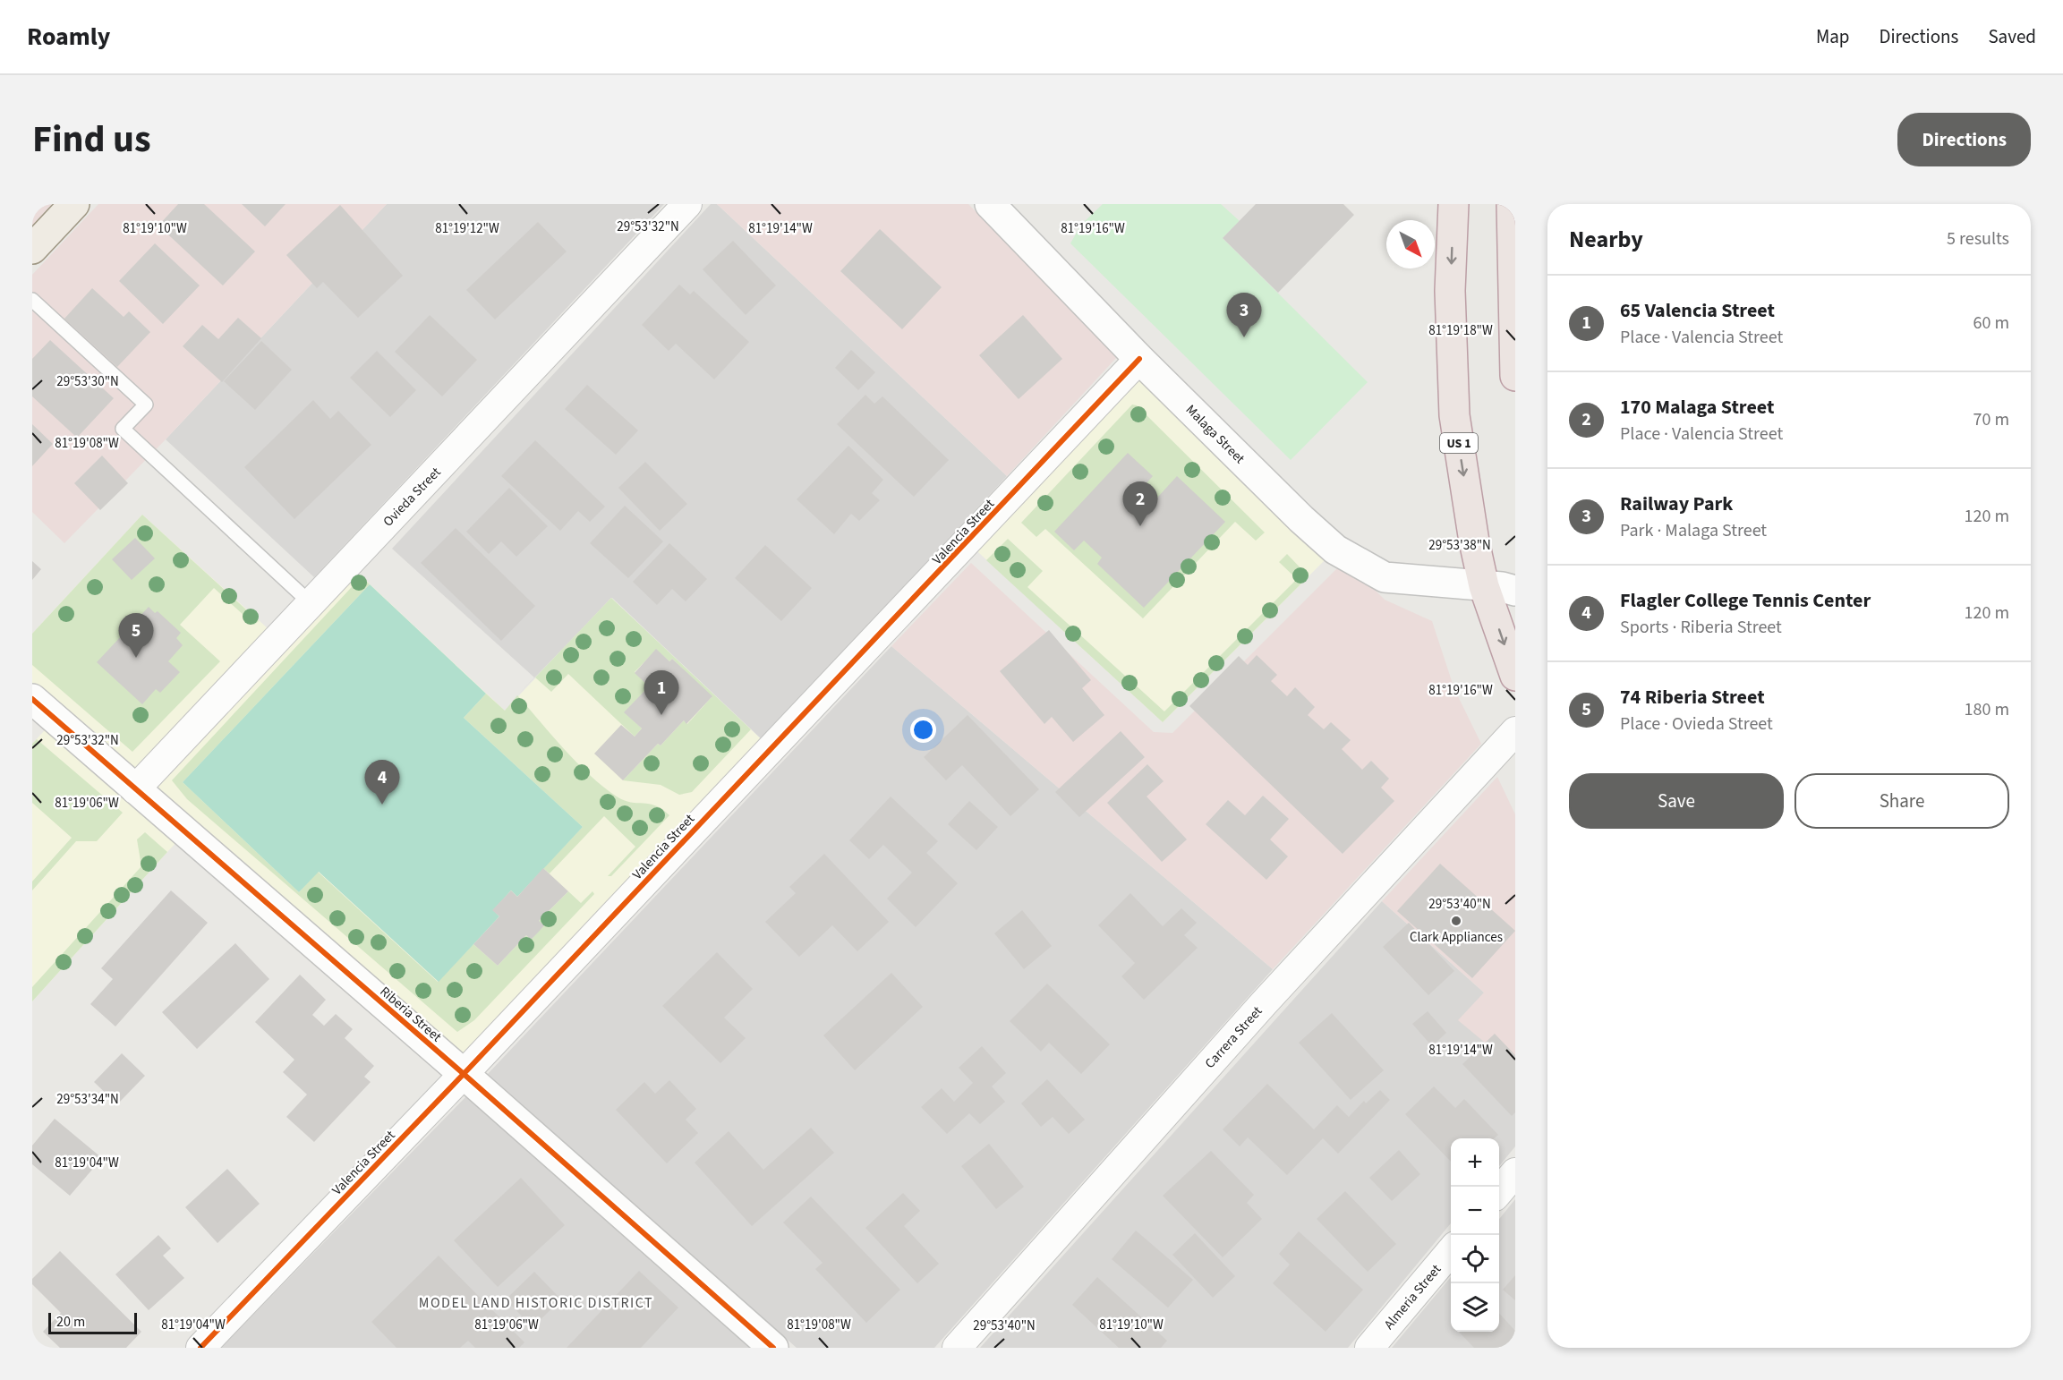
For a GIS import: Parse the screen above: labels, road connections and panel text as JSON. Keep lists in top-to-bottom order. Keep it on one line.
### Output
{"streets":{"highway":["US 1"],"street":["Malaga Street","Ovieda Street","Valencia Street","Riberia Street","Carrera Street","Almeria Street"]},"crossings":[["Malaga Street","US 1"],["Malaga Street","Valencia Street"],["Ovieda Street","Riberia Street"],["Valencia Street","Riberia Street"]],"districts":["MODEL LAND HISTORIC DISTRICT"],"places":["Clark Appliances"],"scale_bar":"20 m","north":"bottom right","page":{"header":"Roamly","nav":["Map","Directions","Saved"],"title":"Find us","buttons":["Directions",["Save","Share"]],"heading":["Nearby","5 results"],"list":[{"mark":"1","name":"65 Valencia Street","note":"Place · Valencia Street","value":"60 m"},{"mark":"2","name":"170 Malaga Street","note":"Place · Valencia Street","value":"70 m"},{"mark":"3","name":"Railway Park","note":"Park · Malaga Street","value":"120 m"},{"mark":"4","name":"Flagler College Tennis Center","note":"Sports · Riberia Street","value":"120 m"},{"mark":"5","name":"74 Riberia Street","note":"Place · Ovieda Street","value":"180 m"}],"pins":["3","2","5","1","4"],"map_buttons":["+","−"],"scale":"20 m"},"coordinates":["29°53'32\"N","81°19'10\"W","81°19'12\"W","81°19'14\"W","81°19'16\"W","81°19'18\"W","29°53'30\"N","81°19'08\"W","29°53'38\"N","81°19'06\"W","29°53'40\"N","29°53'34\"N","81°19'04\"W"]}
